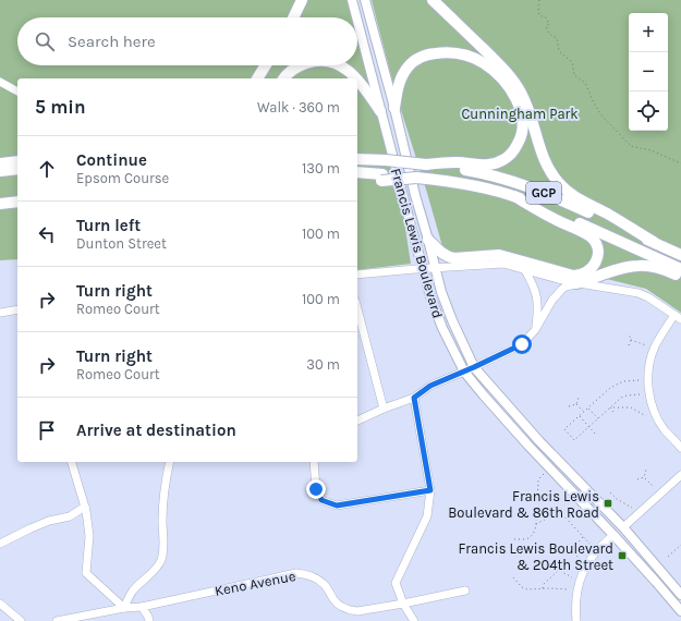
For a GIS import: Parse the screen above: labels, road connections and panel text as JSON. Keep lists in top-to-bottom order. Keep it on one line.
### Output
{"streets":{"highway":["GCP"],"main road":["Francis Lewis Boulevard"],"street":["Keno Avenue"]},"parks":["Cunningham Park"],"places":{"transit":["Francis Lewis Boulevard & 86th Road","Francis Lewis Boulevard & 204th Street"]},"page":{"map_buttons":["+","−"],"search":"Search here","heading":["5 min","Walk · 360 m"],"list":[["Continue","Epsom Course","130 m"],["Turn left","Dunton Street","100 m"],["Turn right","Romeo Court","100 m"],["Turn right","Romeo Court","30 m"],"Arrive at destination"]}}
